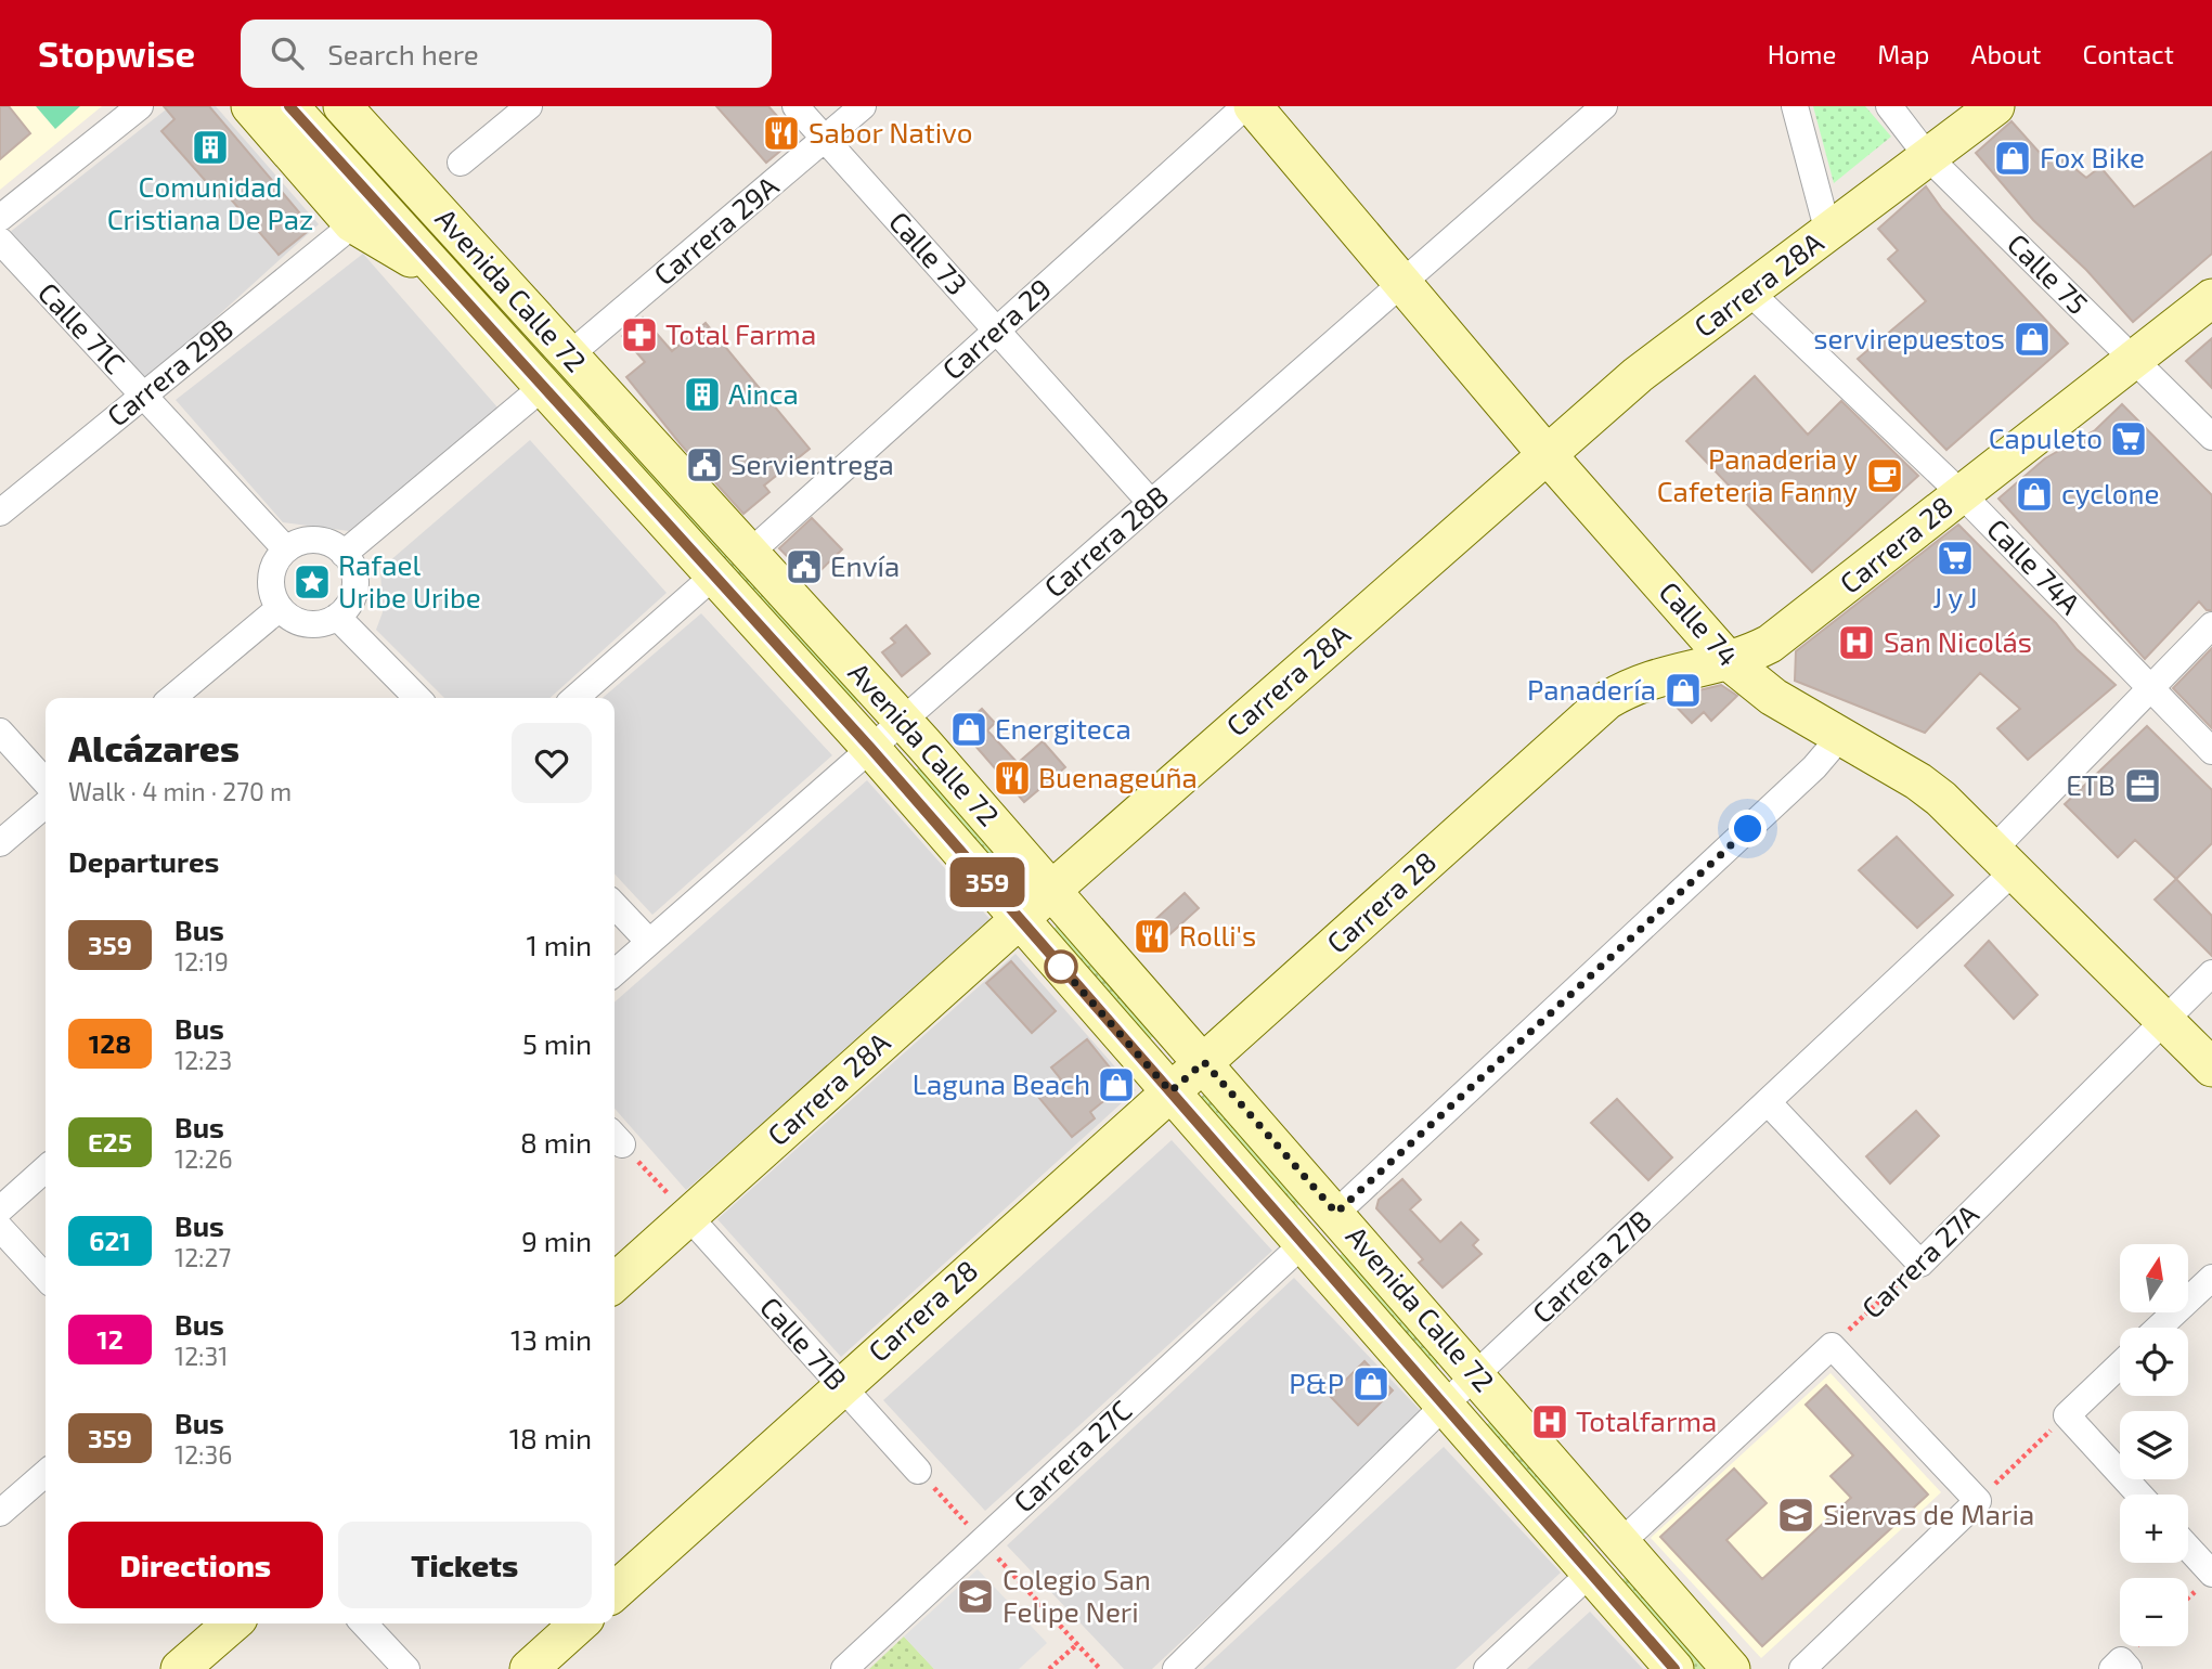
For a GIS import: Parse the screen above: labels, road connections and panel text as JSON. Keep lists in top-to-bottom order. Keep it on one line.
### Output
{"streets":{"street":["Carrera 29A","Calle 73","Calle 75","Carrera 28A","Avenida Calle 72","Calle 71C","Carrera 29","Carrera 29B","Carrera 28B","Carrera 28","Calle 74A","Calle 74","Carrera 27A","Carrera 27B","Calle 71B","Carrera 27C"]},"crossings":[["Carrera 29A","Calle 73"],["Carrera 29A","Avenida Calle 72"],["Calle 73","Carrera 29"],["Calle 73","Carrera 28B"],["Calle 75","Carrera 28A"],["Calle 75","Carrera 28"],["Carrera 28A","Avenida Calle 72"],["Carrera 28A","Calle 74A"],["Carrera 28A","Calle 74"],["Carrera 28A","Calle 71B"],["Avenida Calle 72","Carrera 29"],["Avenida Calle 72","Carrera 28B"],["Avenida Calle 72","Carrera 28"],["Avenida Calle 72","Carrera 27B"],["Avenida Calle 72","Carrera 27C"],["Calle 71C","Carrera 29B"],["Carrera 28B","Calle 74"],["Carrera 28","Calle 74A"],["Carrera 28","Calle 74"],["Carrera 28","Calle 71B"],["Calle 74A","Carrera 27B"],["Calle 74","Carrera 27A"],["Calle 74","Carrera 27B"]],"places":{"restaurant":["Sabor Nativo","Buenageuña","Rolli's"],"building":["Comunidad Cristiana De Paz","Ainca"],"shop":["Fox Bike","servirepuestos","cyclone","Panadería","Energiteca","Laguna Beach","P&P"],"pharmacy":["Total Farma"],"supermarket":["Capuleto","J y J"],"public building":["Servientrega","Envía"],"cafe":["Panaderia y Cafeteria Fanny"],"place":["Rafael Uribe Uribe"],"hospital":["San Nicolás","Totalfarma"],"office":["ETB"],"school or university":["Siervas de Maria","Colegio San Felipe Neri"]},"lines":["bus line 359"],"north":"top","page":{"header":"Stopwise","search":"Search here","nav":["Home","Map","About","Contact"],"on_map":"359","heading":[["Alcázares","Walk · 4 min · 270 m"],"Departures"],"list":[{"mark":"359","name":"Bus","note":"12:19","value":"1 min"},{"mark":"128","name":"Bus","note":"12:23","value":"5 min"},{"mark":"E25","name":"Bus","note":"12:26","value":"8 min"},{"mark":"621","name":"Bus","note":"12:27","value":"9 min"},{"mark":"12","name":"Bus","note":"12:31","value":"13 min"},{"mark":"359","name":"Bus","note":"12:36","value":"18 min"}],"map_buttons":["+","−"],"buttons":["Directions","Tickets"]}}
